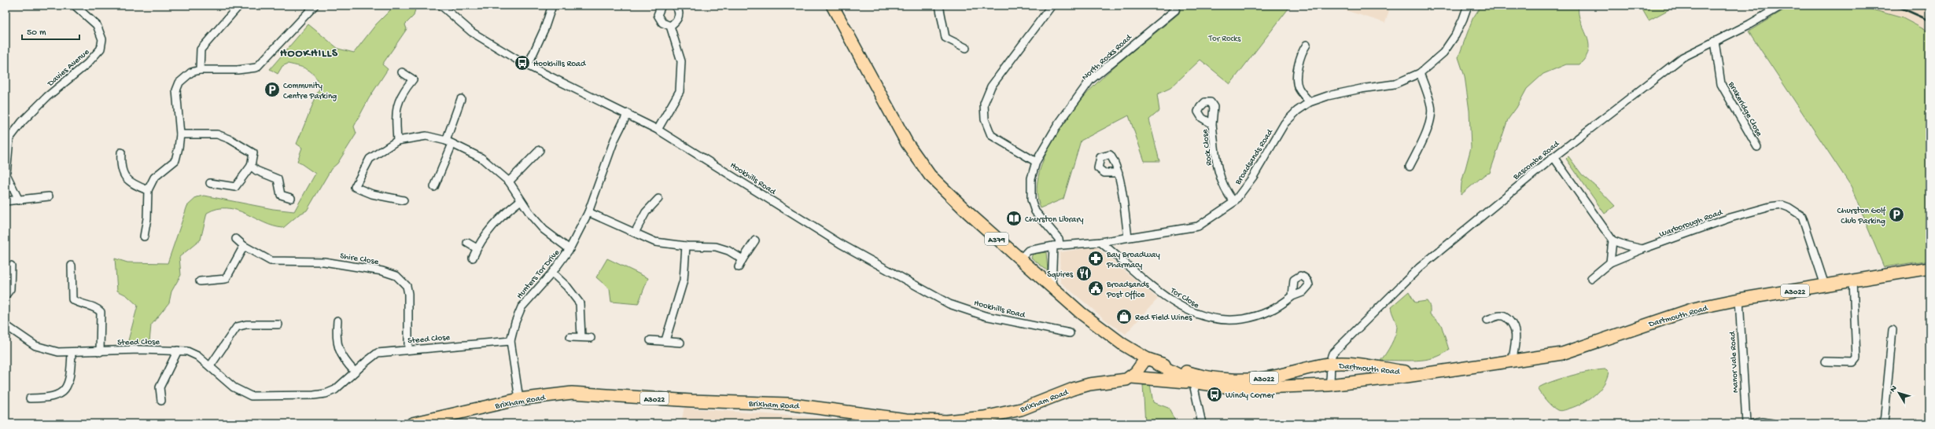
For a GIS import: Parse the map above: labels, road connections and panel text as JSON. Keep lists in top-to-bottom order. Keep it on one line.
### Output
{"streets":{"main road":["A379","A3022","Dartmouth Road","Brixham Road"],"street":["North Rocks Road","Davies Avenue","Brakeridge Close","Rock Close","Broadsands Road","Bascombe Road","Hookhills Road","Warborough Road","Shire Close","Hunters Tor Drive","Tor Close","Steed Close","Manor Vale Road"]},"crossings":[["North Rocks Road","Broadsands Road"],["Brakeridge Close","Bascombe Road"],["Rock Close","Broadsands Road"],["Broadsands Road","A379"],["Broadsands Road","Tor Close"],["Bascombe Road","Dartmouth Road"],["Hookhills Road","Hunters Tor Drive"],["Warborough Road","Dartmouth Road"],["Shire Close","Steed Close"],["Hunters Tor Drive","Steed Close"],["Hunters Tor Drive","Brixham Road"],["Dartmouth Road","Manor Vale Road"],["Dartmouth Road","Brixham Road"]],"districts":["HOOKHILLS"],"parks":["Tor Rocks"],"places":{"bus stop":["Hookhills Road","Windy Corner"],"parking":["Community Centre Parking","Churston Golf Club Parking"],"library":["Churston Library"],"pharmacy":["Bay Broadway Pharmacy"],"restaurant":["Squires"],"public building":["Broadsands Post Office"],"shop":["Red Field Wines"]},"scale_bar":"50 m","north":"top left"}
